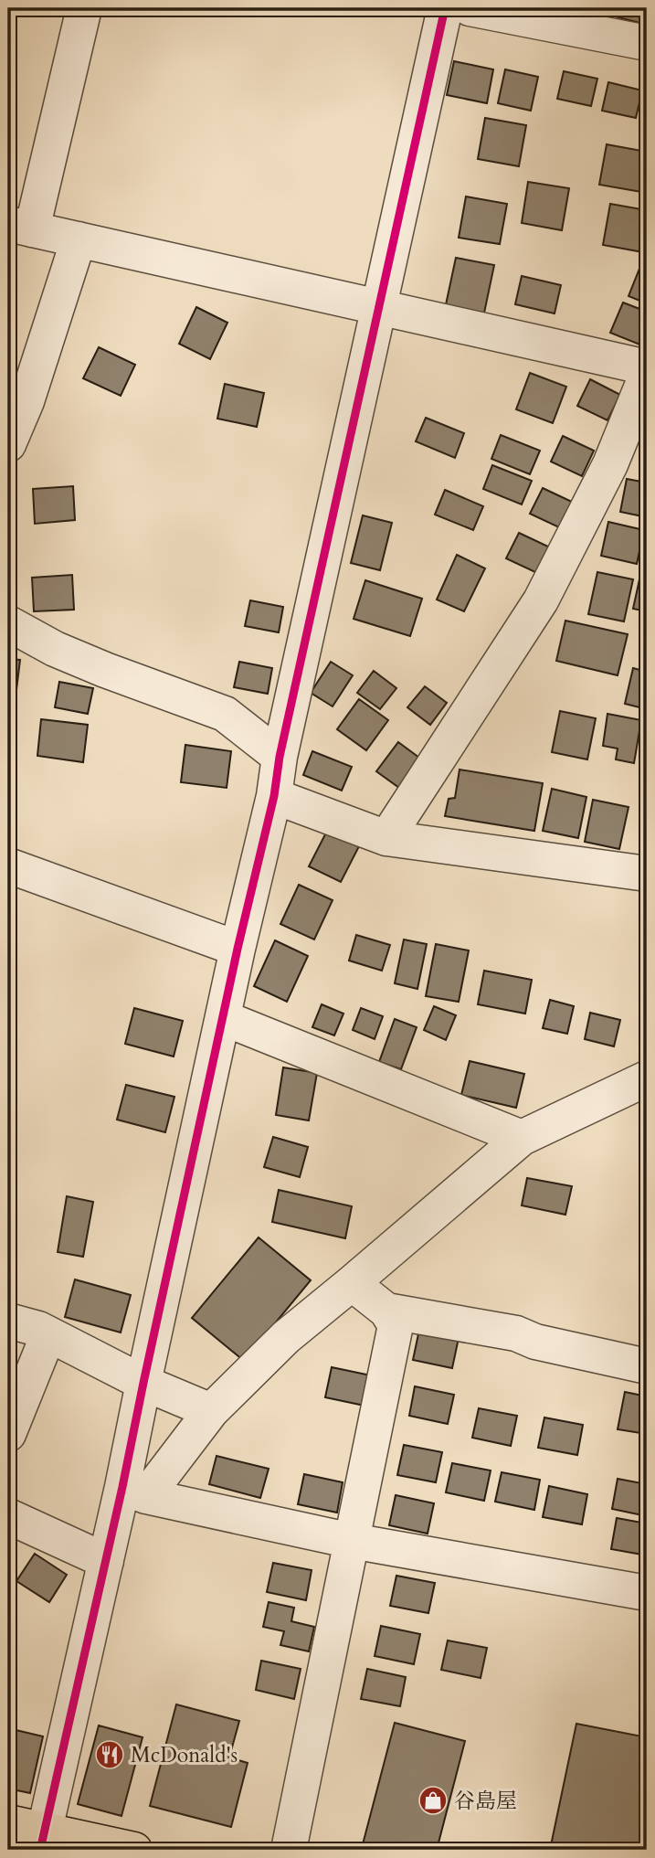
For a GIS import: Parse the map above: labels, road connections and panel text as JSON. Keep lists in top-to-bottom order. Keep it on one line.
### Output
{"places":{"restaurant":["McDonald's"],"shop":["谷島屋"]}}
